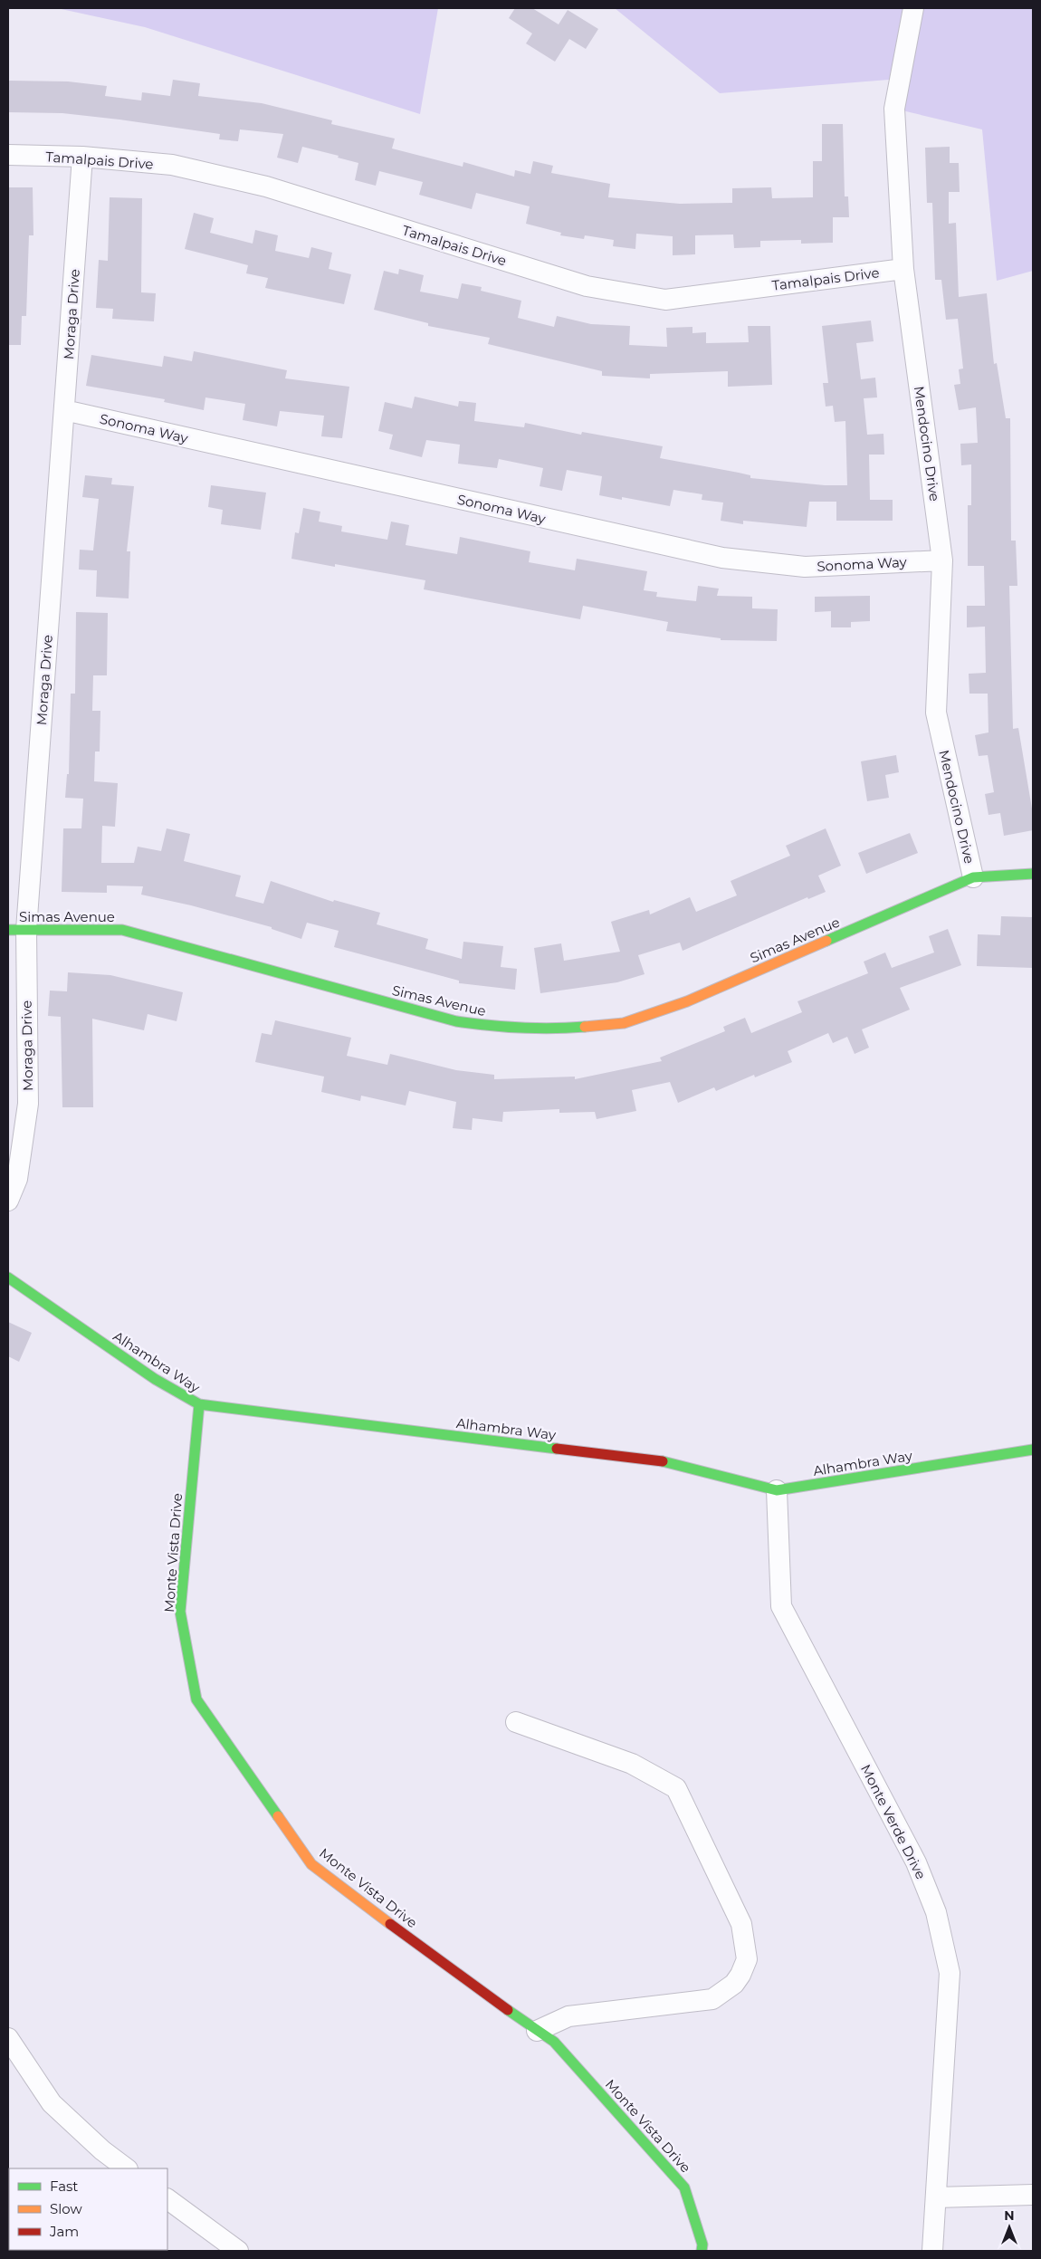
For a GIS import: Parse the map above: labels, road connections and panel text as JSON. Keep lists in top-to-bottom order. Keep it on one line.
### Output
{"streets":{"street":["Tamalpais Drive","Moraga Drive","Sonoma Way","Mendocino Drive","Simas Avenue","Alhambra Way","Monte Vista Drive","Monte Verde Drive"]},"crossings":[["Tamalpais Drive","Moraga Drive"],["Tamalpais Drive","Mendocino Drive"],["Moraga Drive","Sonoma Way"],["Moraga Drive","Simas Avenue"],["Sonoma Way","Mendocino Drive"],["Mendocino Drive","Simas Avenue"],["Alhambra Way","Monte Vista Drive"],["Alhambra Way","Monte Verde Drive"]],"legend":["Fast","Slow","Jam"],"north":"top"}
